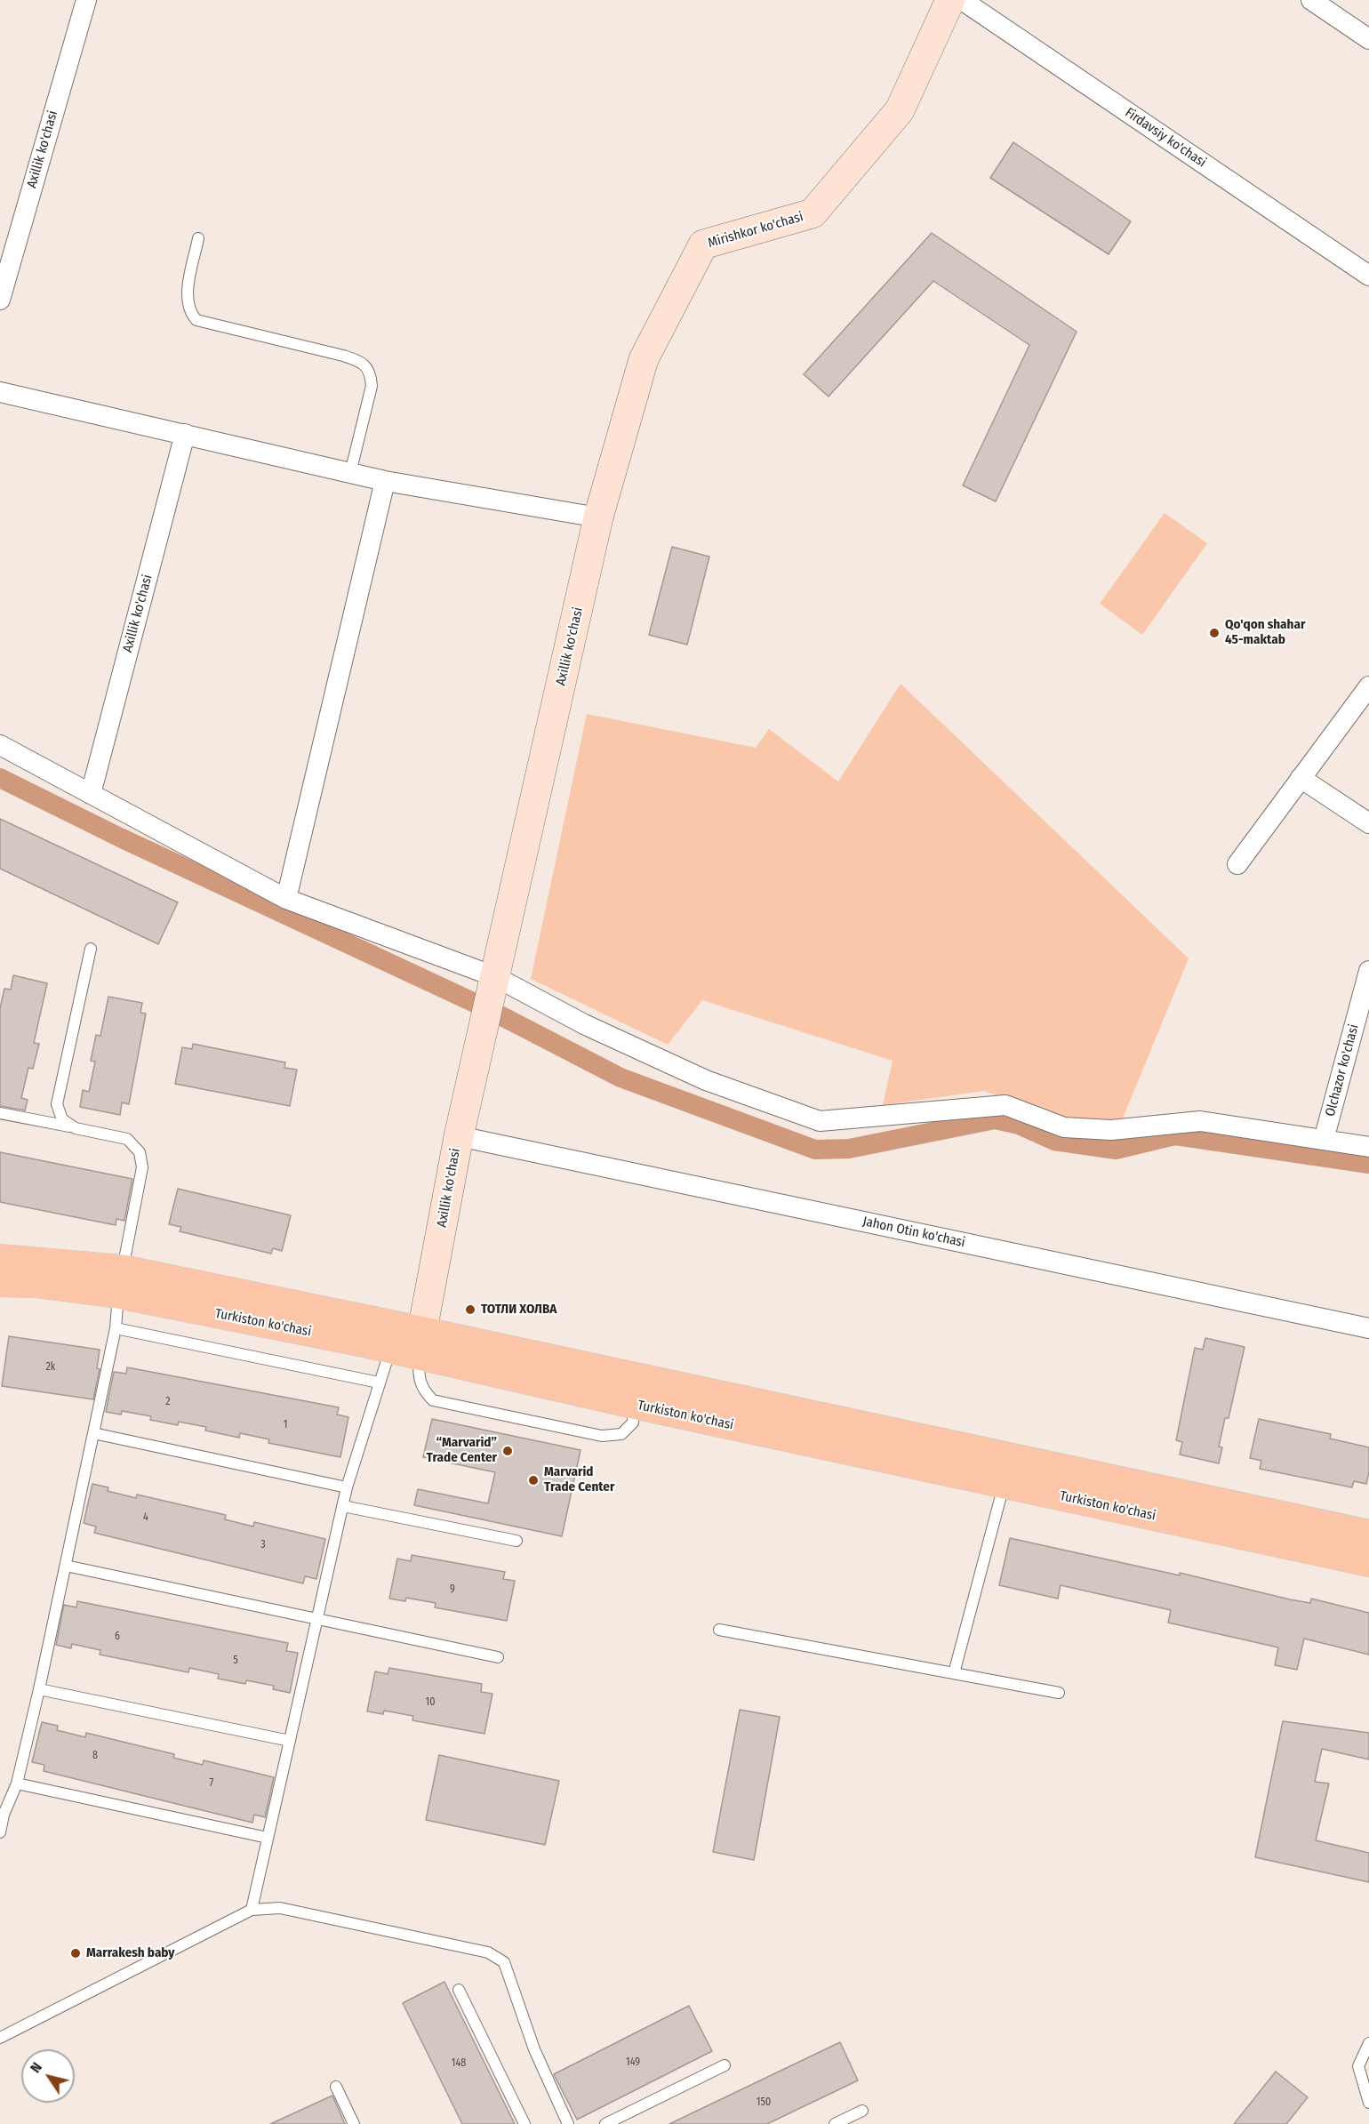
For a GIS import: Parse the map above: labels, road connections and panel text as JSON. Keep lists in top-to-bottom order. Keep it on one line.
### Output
{"streets":{"main road":["Turkiston ko'chasi"],"street":["Firdavsiy ko'chasi","Axillik ko'chasi","Mirishkor ko'chasi","Olchazor ko'chasi","Jahon Otin ko'chasi"]},"crossings":[["Axillik ko'chasi","Mirishkor ko'chasi"],["Axillik ko'chasi","Jahon Otin ko'chasi"],["Axillik ko'chasi","Turkiston ko'chasi"]],"places":["Qo'qon shahar 45-maktab","ТОТЛИ ХОЛВА","“Marvarid” Trade Center","Marvarid Trade Center","Marrakesh baby"],"house_numbers":["2k","2","1","4","3","9","6","5","10","8","7","149","148","150"],"north":"top left"}
